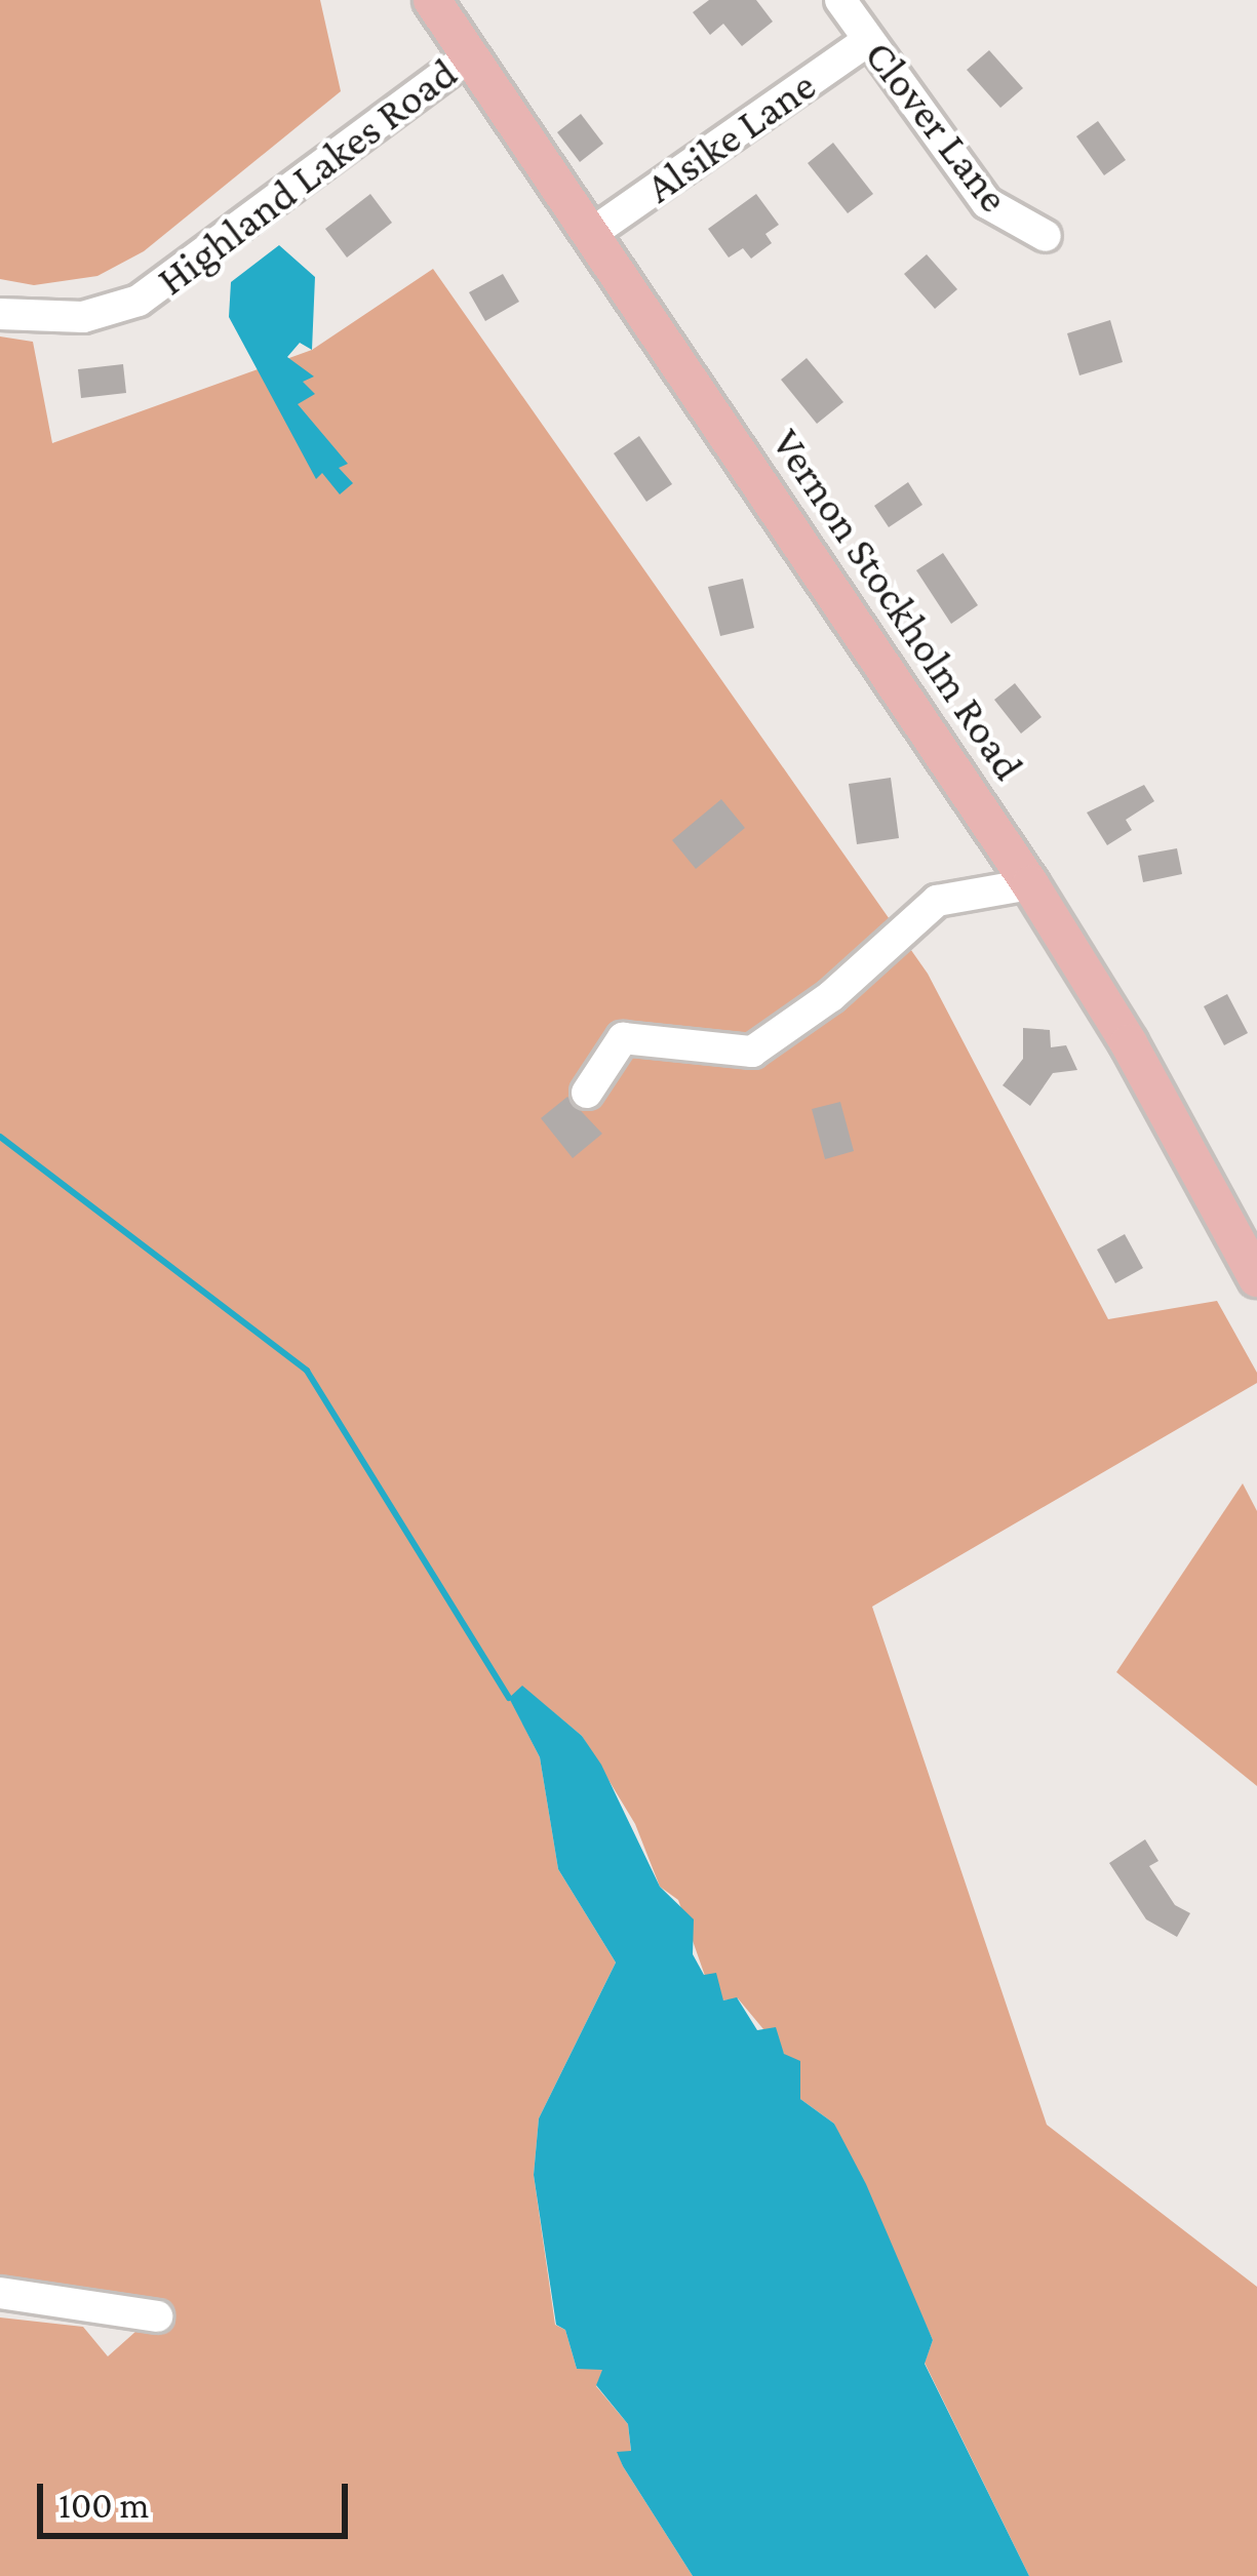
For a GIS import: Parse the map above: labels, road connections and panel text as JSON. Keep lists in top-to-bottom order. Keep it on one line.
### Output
{"streets":{"main road":["Vernon Stockholm Road"],"street":["Clover Lane","Alsike Lane","Highland Lakes Road"]},"crossings":[["Clover Lane","Alsike Lane"],["Alsike Lane","Vernon Stockholm Road"],["Highland Lakes Road","Vernon Stockholm Road"]],"scale_bar":"100 m"}
